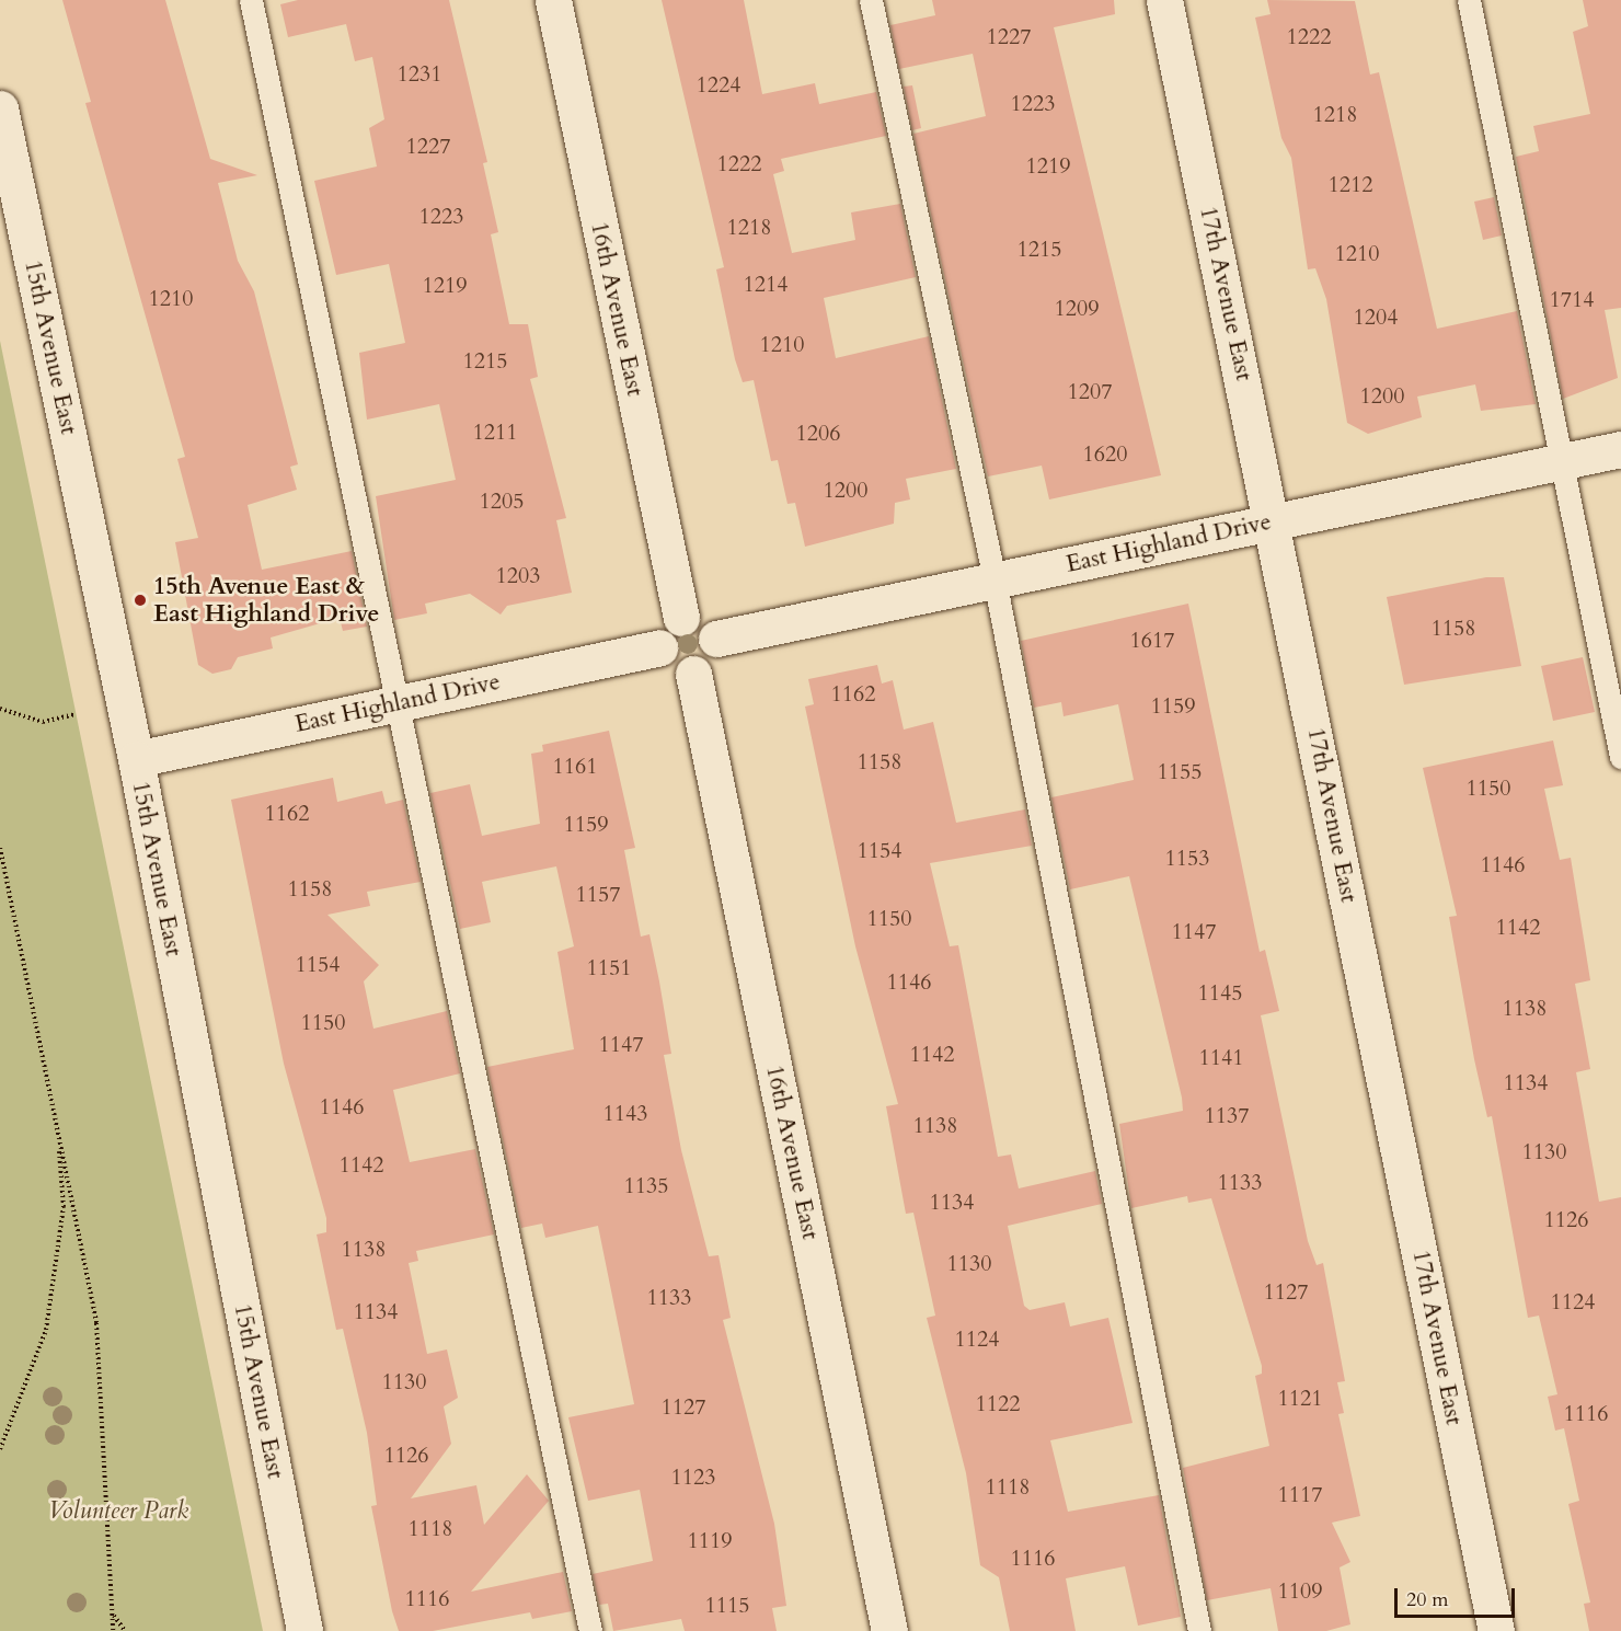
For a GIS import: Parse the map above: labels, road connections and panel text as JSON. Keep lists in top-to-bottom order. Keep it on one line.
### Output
{"streets":{"street":["17th Avenue East","16th Avenue East","15th Avenue East","East Highland Drive"]},"crossings":[["17th Avenue East","East Highland Drive"],["16th Avenue East","East Highland Drive"],["15th Avenue East","East Highland Drive"]],"parks":["Volunteer Park"],"places":["15th Avenue East & East Highland Drive"],"house_numbers":["1227","1222","1231","1224","1223","1218","1227","1222","1219","1212","1223","1218","1215","1210","1214","1219","1210","1714","1209","1204","1210","1215","1207","1200","1211","1206","1620","1200","1205","1203","1158","1617","1162","1159","1158","1161","1155","1150","1162","1159","1154","1153","1146","1158","1157","1150","1142","1147","1154","1151","1146","1145","1138","1150","1147","1142","1141","1134","1146","1143","1137","1138","1130","1142","1133","1135","1134","1126","1138","1130","1127","1133","1124","1134","1124","1130","1121","1122","1127","1116","1126","1123","1118","1117","1118","1119","1116","1109","1116","1115"],"scale_bar":"20 m"}
